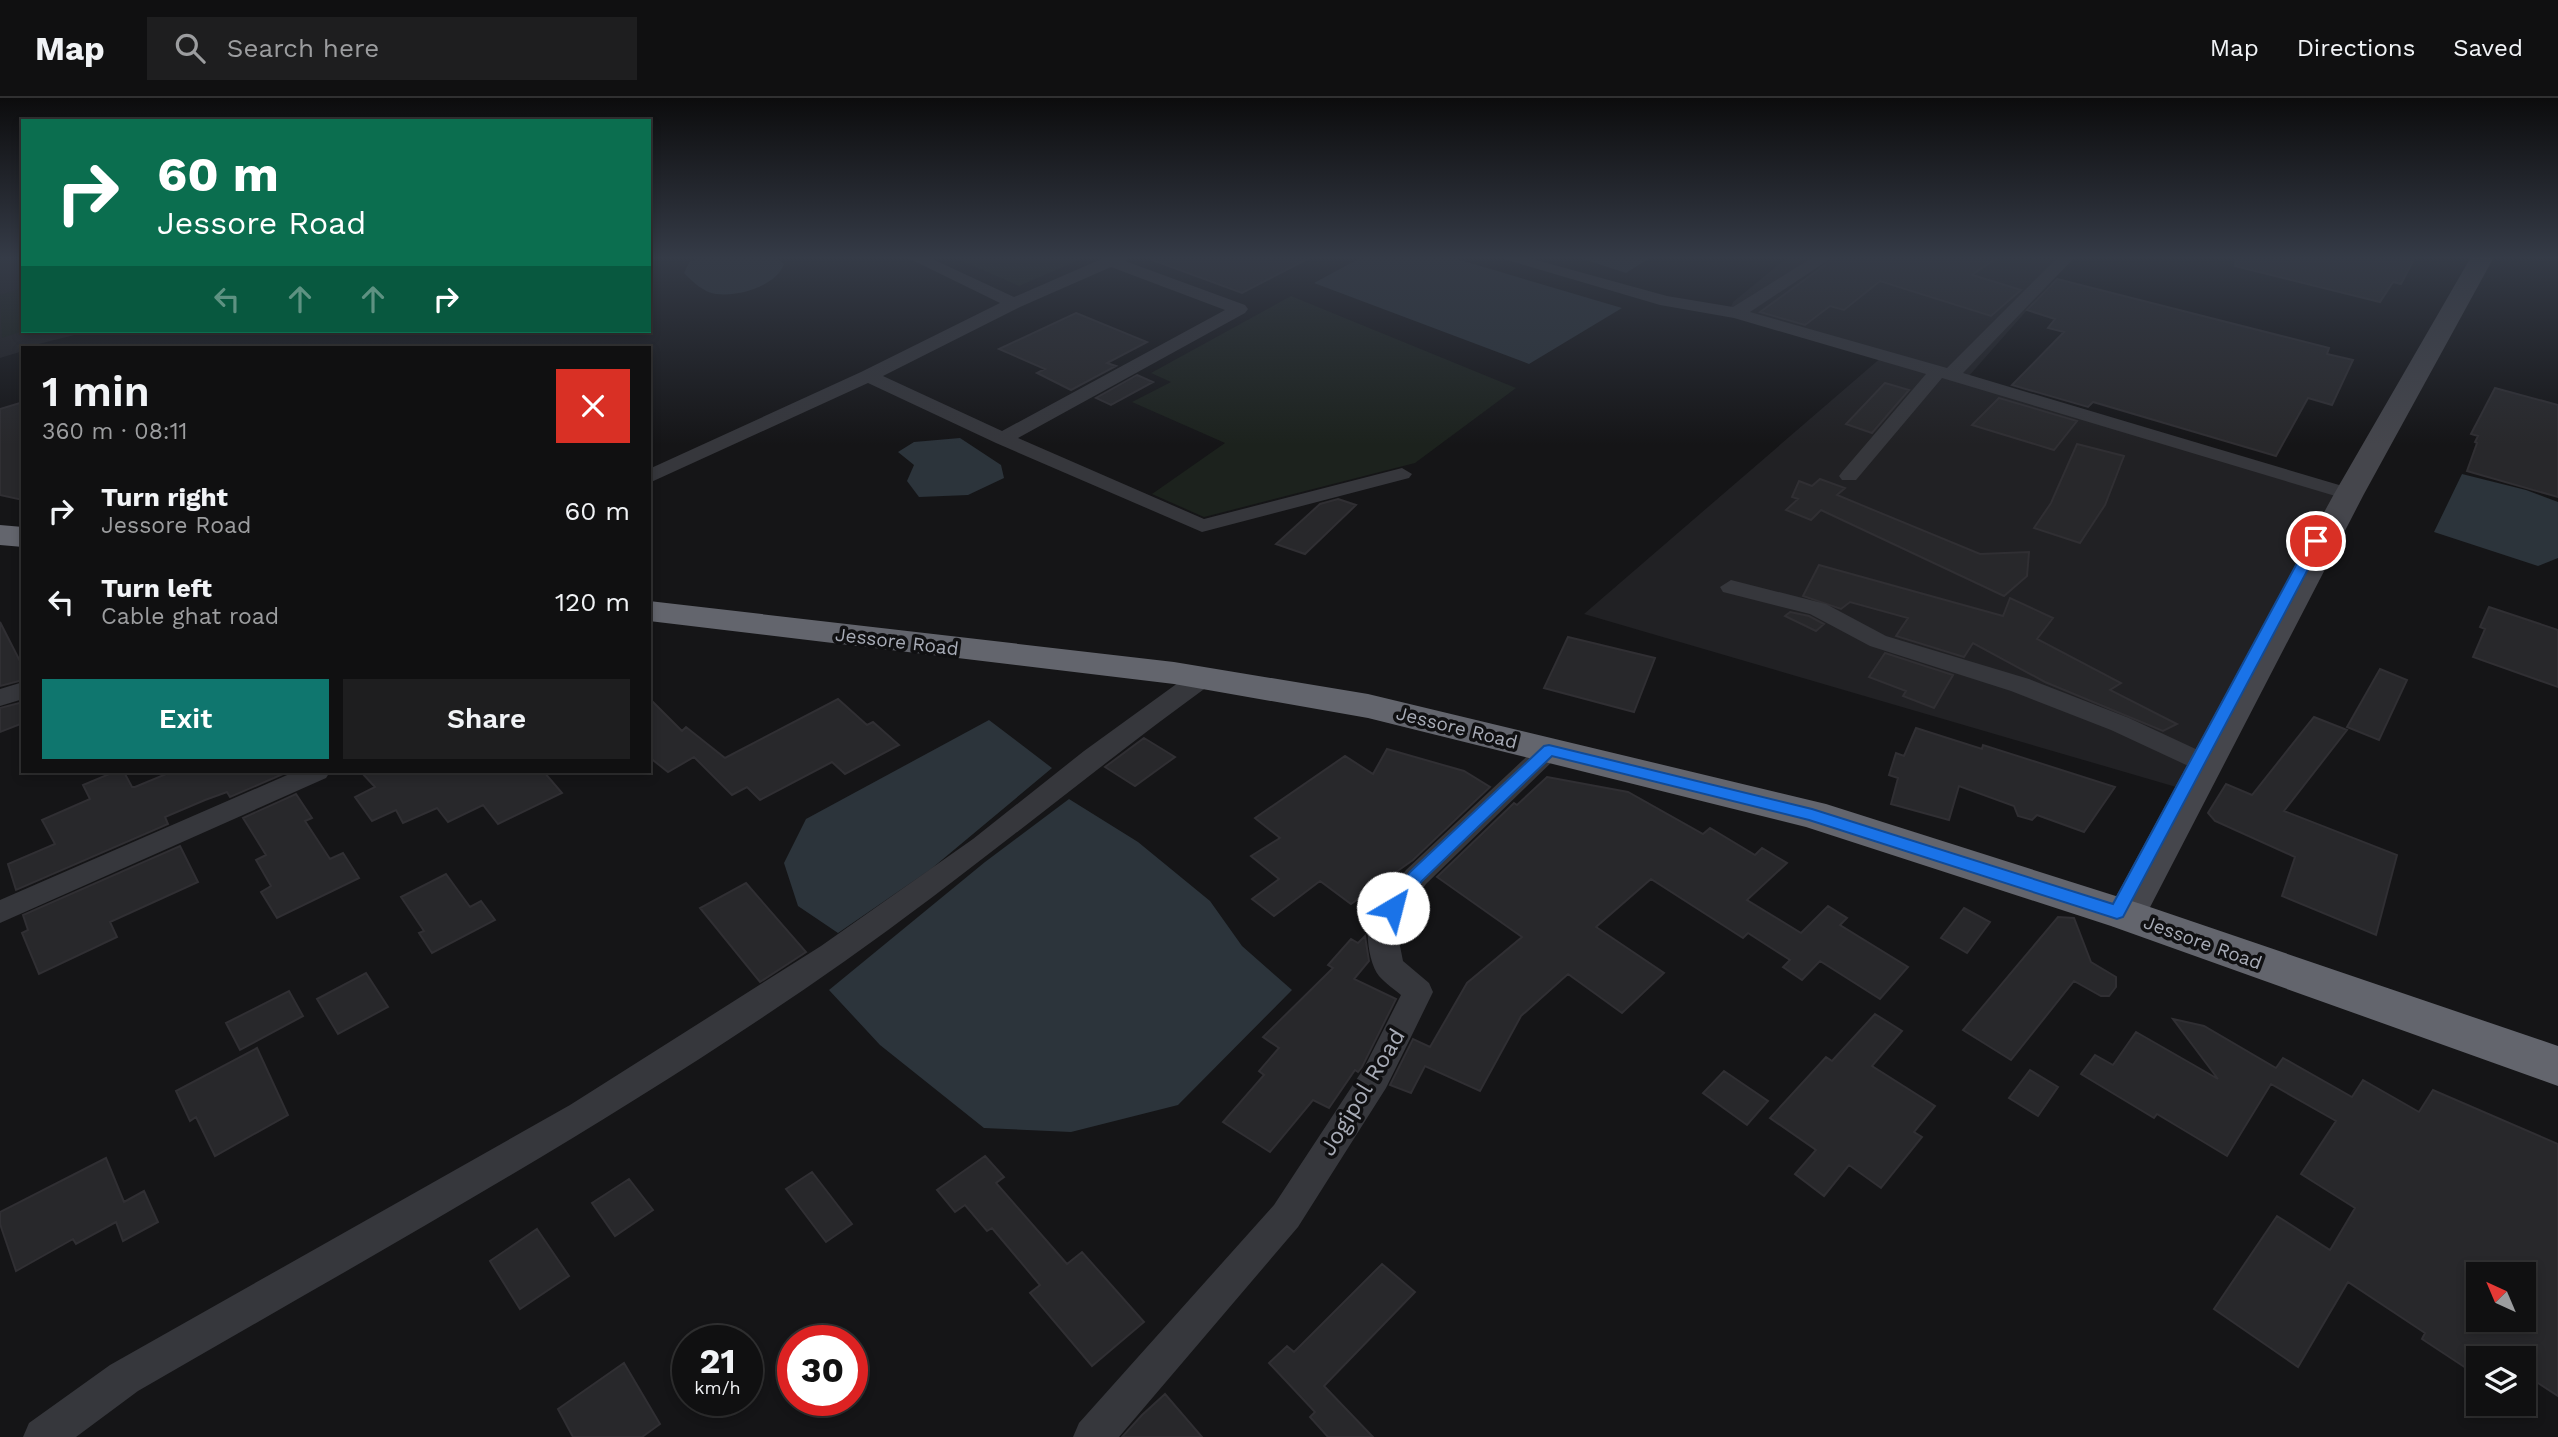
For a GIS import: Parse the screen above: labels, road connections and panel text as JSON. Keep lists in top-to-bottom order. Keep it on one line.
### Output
{"streets":{"highway":["Jessore Road"],"street":["Jogipol Road"]},"crossings":[["Jessore Road","Jogipol Road"]],"north":"top left","page":{"header":"Map","search":"Search here","nav":["Map","Directions","Saved"],"turn":["60 m","Jessore Road"],"heading":["1 min","360 m · 08:11"],"list":[{"name":"Turn right","note":"Jessore Road","value":"60 m"},{"name":"Turn left","note":"Cable ghat road","value":"120 m"}],"buttons":["Exit","Share"],"speed":"21 km/h","limit":"30"}}
